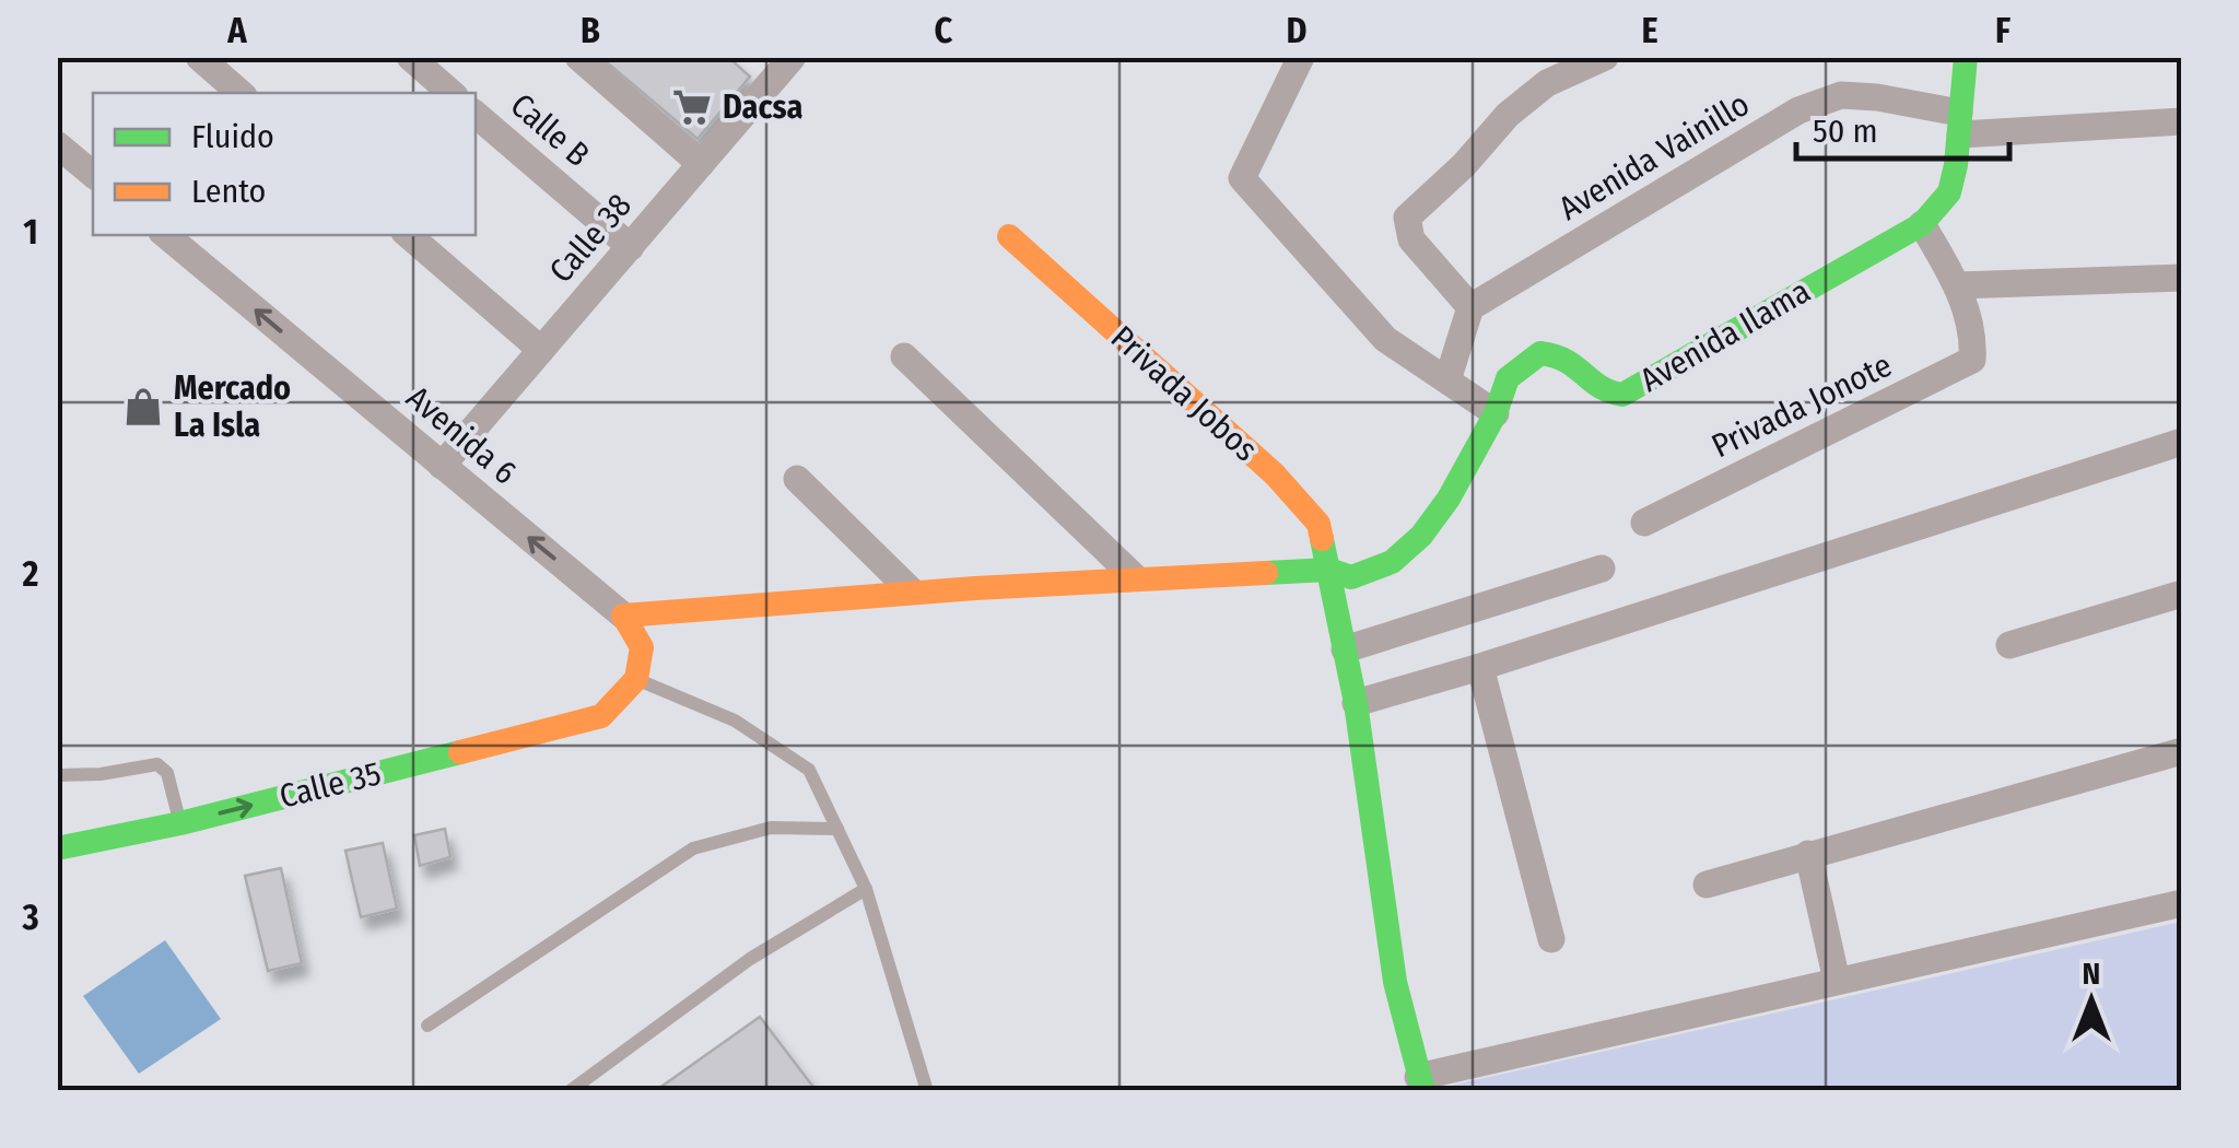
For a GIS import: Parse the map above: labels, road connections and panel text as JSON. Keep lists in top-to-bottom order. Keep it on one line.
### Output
{"streets":{"street":["Calle B","Avenida Vainillo","Calle 38","Avenida Ilama","Privada Jobos","Privada Jonote","Avenida 6","Calle 35"]},"crossings":[["Calle B","Calle 38"],["Calle 38","Avenida 6"]],"one_way":["Avenida 6","Calle 35"],"places":{"supermarket":["Dacsa"],"shop":["Mercado La Isla"]},"legend":["Fluido","Lento"],"scale_bar":"50 m","north":"top","grid":{"columns":["A","B","C","D","E","F"],"rows":["1","2","3"]}}
